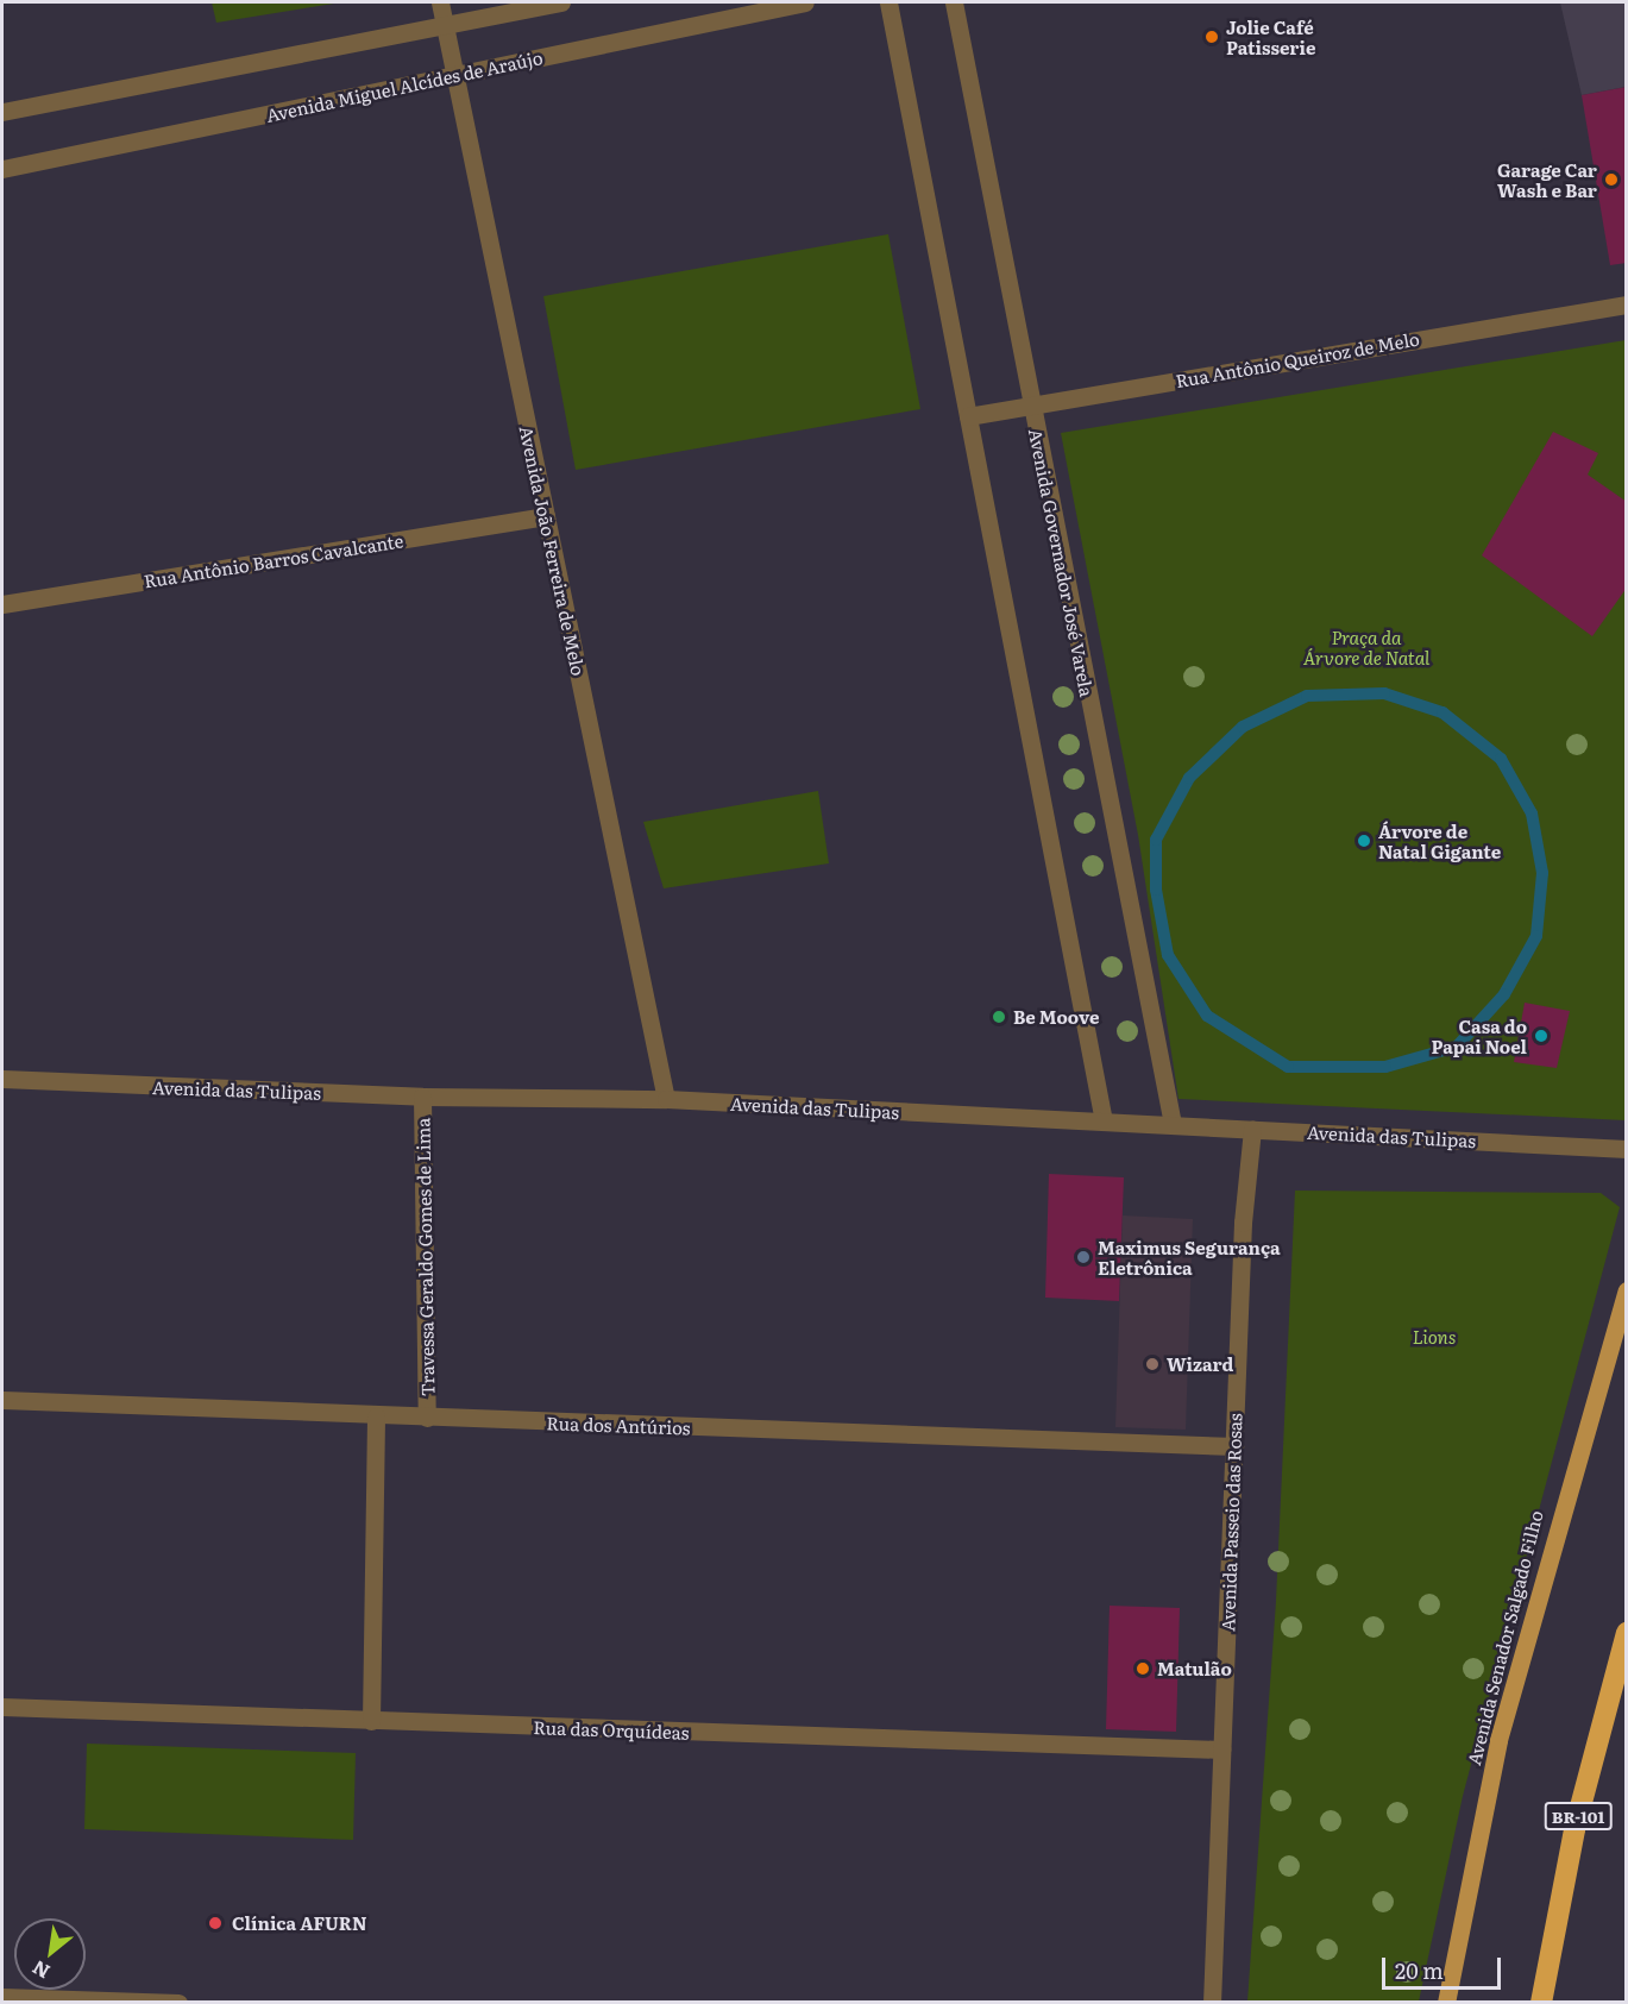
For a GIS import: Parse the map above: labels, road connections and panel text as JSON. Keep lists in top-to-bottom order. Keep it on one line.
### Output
{"streets":{"highway":["BR-101"],"main road":["Avenida Senador Salgado Filho"],"street":["Avenida Miguel Alcídes de Araújo","Rua Antônio Queiroz de Melo","Avenida João Ferreira de Melo","Rua Antônio Barros Cavalcante","Avenida Governador José Varela","Avenida das Tulipas","Travessa Geraldo Gomes de Lima","Rua dos Antúrios","Avenida Passeio das Rosas","Rua das Orquídeas"]},"crossings":[["Avenida Miguel Alcídes de Araújo","Avenida João Ferreira de Melo"],["Rua Antônio Queiroz de Melo","Avenida Governador José Varela"],["Avenida João Ferreira de Melo","Rua Antônio Barros Cavalcante"],["Avenida João Ferreira de Melo","Avenida das Tulipas"],["Avenida Governador José Varela","Avenida das Tulipas"],["Avenida das Tulipas","Travessa Geraldo Gomes de Lima"],["Avenida das Tulipas","Avenida Passeio das Rosas"],["Travessa Geraldo Gomes de Lima","Rua dos Antúrios"],["Rua dos Antúrios","Avenida Passeio das Rosas"],["Avenida Passeio das Rosas","Rua das Orquídeas"]],"parks":["Praça da Árvore de Natal","Lions"],"places":["Jolie Café Patisserie","Garage Car Wash e Bar","Árvore de Natal Gigante","Be Moove","Casa do Papai Noel","Maximus Segurança Eletrônica","Wizard","Matulão","Clínica AFURN"],"scale_bar":"20 m","north":"bottom left"}
